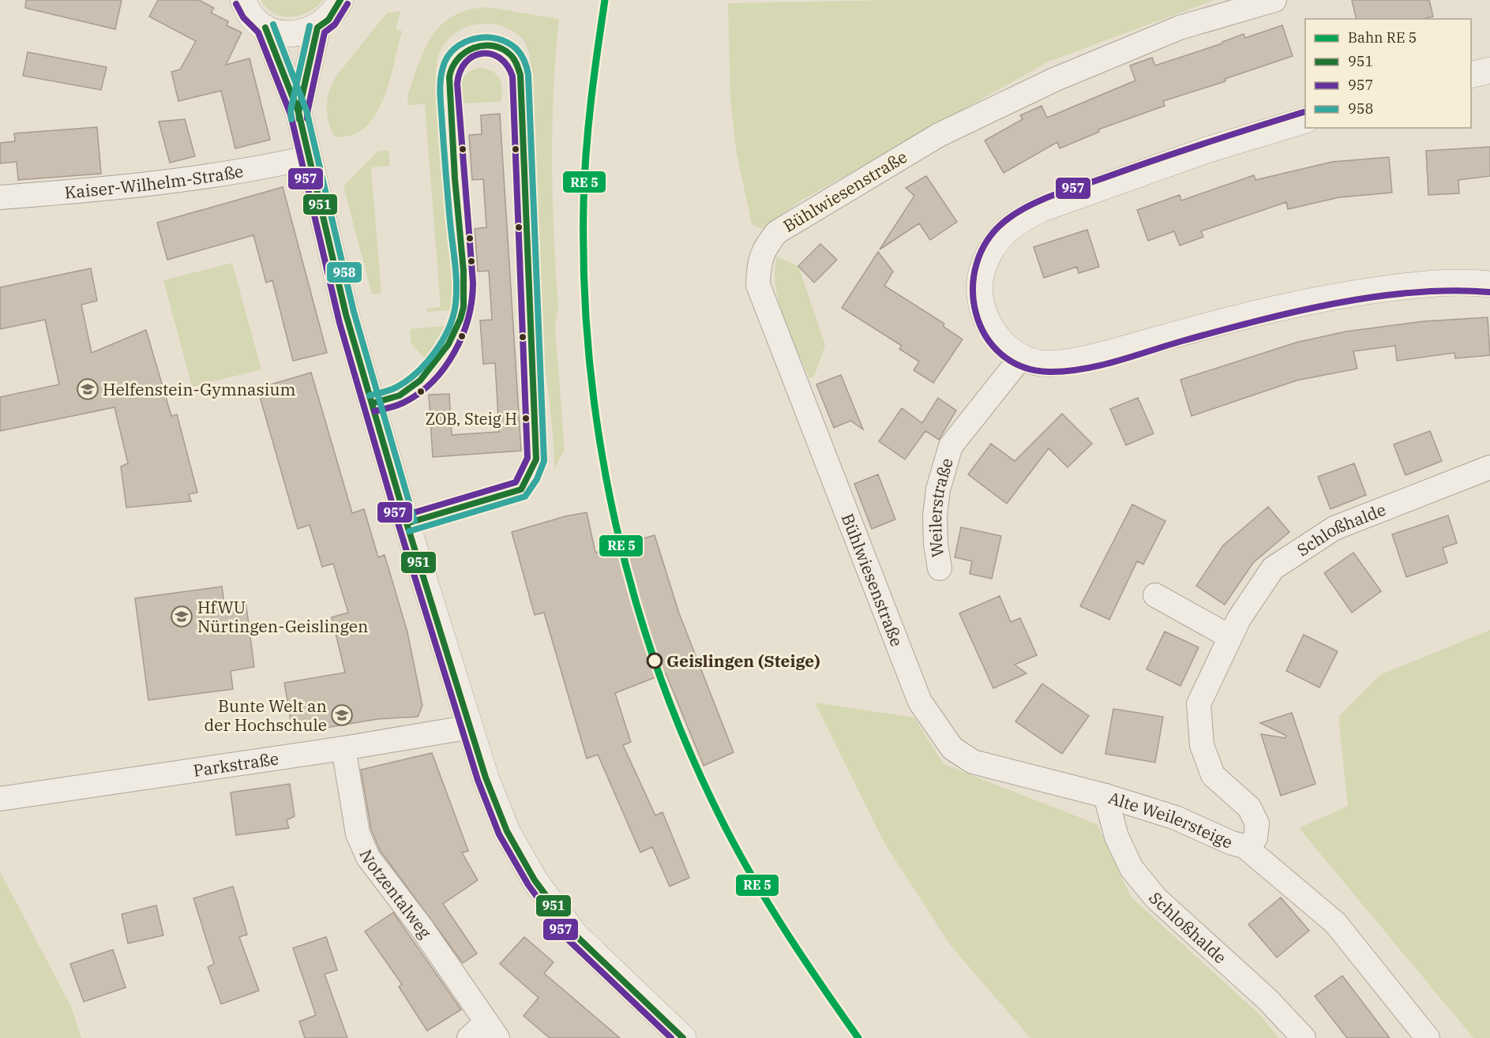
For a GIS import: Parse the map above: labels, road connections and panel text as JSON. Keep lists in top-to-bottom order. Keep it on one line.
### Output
{"streets":{"street":["Kaiser-Wilhelm-Straße","Bühlwiesenstraße","Weilerstraße","Schloßhalde","Parkstraße","Alte Weilersteige","Notzentalweg"]},"crossings":[["Bühlwiesenstraße","Alte Weilersteige"],["Schloßhalde","Alte Weilersteige"],["Parkstraße","Notzentalweg"]],"places":{"school or university":["Helfenstein-Gymnasium","HfWU Nürtingen-Geislingen","Bunte Welt an der Hochschule"],"other":["ZOB, Steig H","Geislingen (Steige)"]},"lines":["transit line 951","transit line 957","transit line 958"],"legend":["Bahn RE 5","951","957","958"]}
